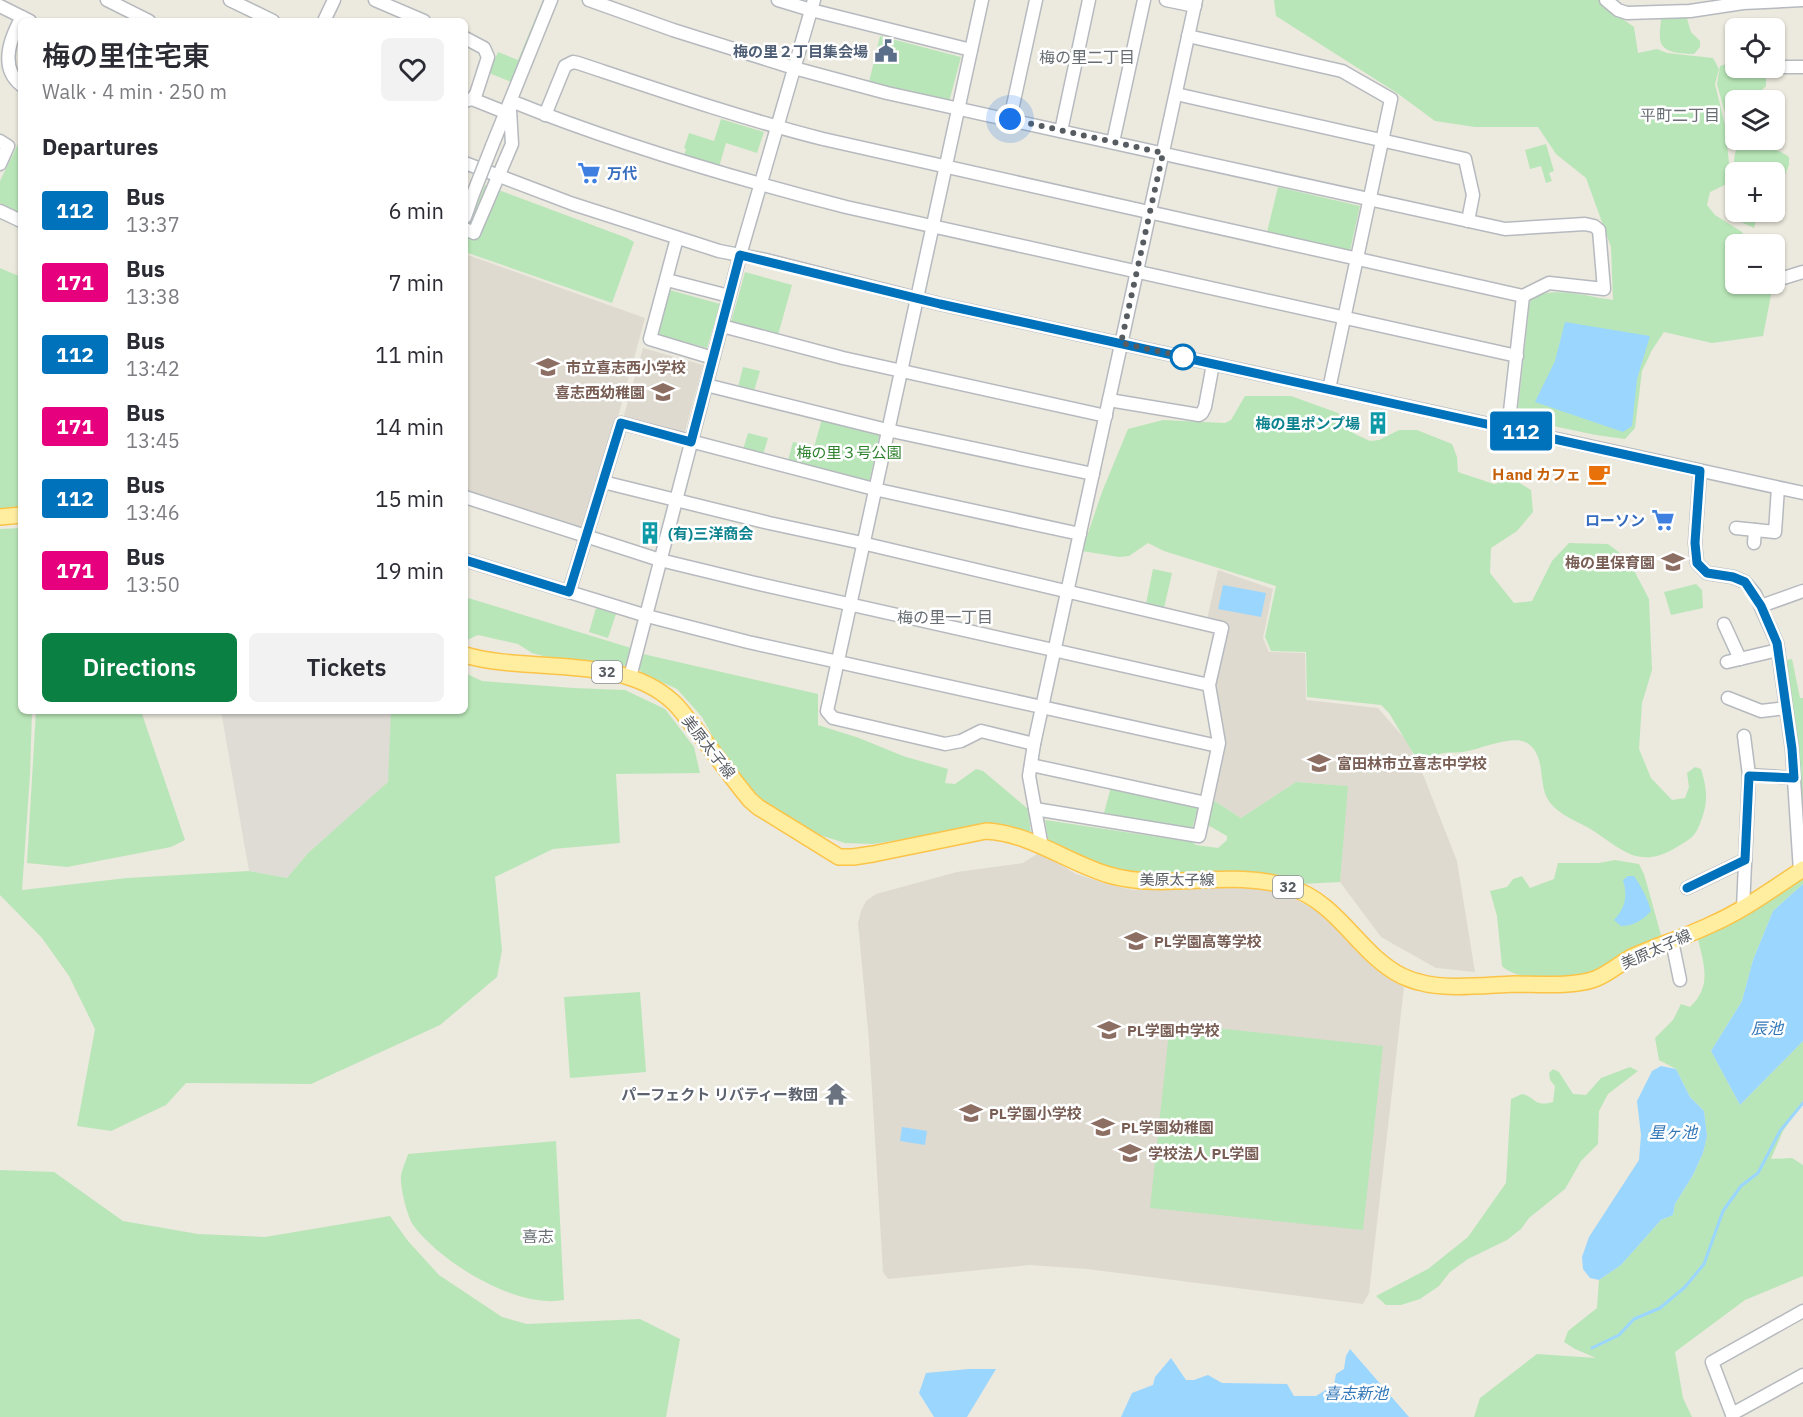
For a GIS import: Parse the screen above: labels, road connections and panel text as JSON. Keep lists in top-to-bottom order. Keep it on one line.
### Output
{"streets":{"main road":["32","美原太子線"]},"districts":["梅の里二丁目","平町二丁目","梅の里一丁目","喜志"],"water":["辰池","星ヶ池","喜志新池"],"parks":["梅の里３号公園"],"places":{"public building":["梅の里２丁目集会場"],"supermarket":["万代","ローソン"],"school or university":["市立喜志西小学校","喜志西幼稚園","梅の里保育園","富田林市立喜志中学校","PL学園高等学校","PL学園中学校","PL学園小学校","PL学園幼稚園","学校法人 PL学園"],"building":["梅の里ポンプ場","(有)三洋商会"],"cafe":["Ｈand カフェ"],"temple":["パーフェクト リバティー教団"]},"lines":["bus line 112"],"page":{"on_map":"112","map_buttons":["+","−"],"heading":[["梅の里住宅東","Walk · 4 min · 250 m"],"Departures"],"list":[{"mark":"112","name":"Bus","note":"13:37","value":"6 min"},{"mark":"171","name":"Bus","note":"13:38","value":"7 min"},{"mark":"112","name":"Bus","note":"13:42","value":"11 min"},{"mark":"171","name":"Bus","note":"13:45","value":"14 min"},{"mark":"112","name":"Bus","note":"13:46","value":"15 min"},{"mark":"171","name":"Bus","note":"13:50","value":"19 min"}],"buttons":["Directions","Tickets"]}}
